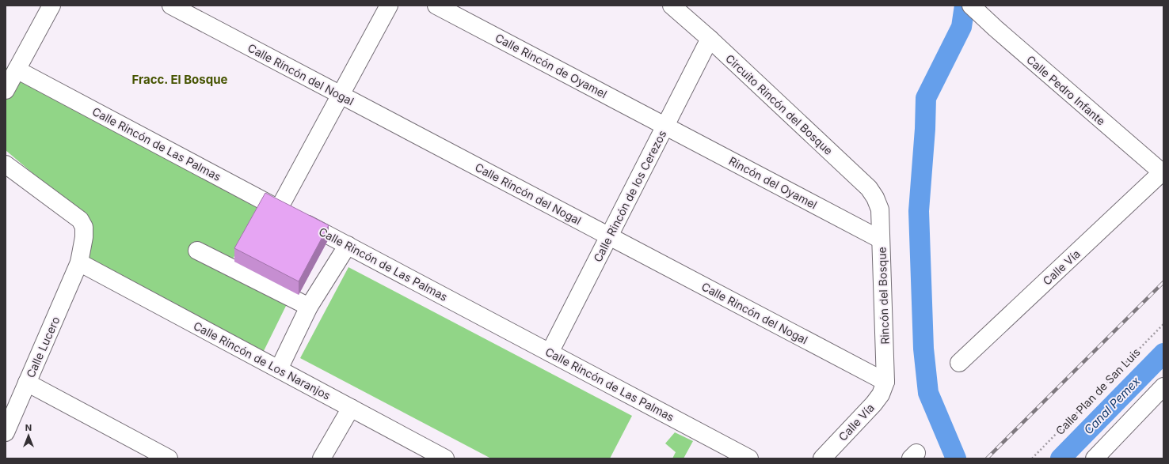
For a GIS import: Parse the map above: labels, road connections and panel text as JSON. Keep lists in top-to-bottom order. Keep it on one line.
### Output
{"streets":{"street":["Calle Rincón de Oyamel","Calle Rincón del Nogal","Calle Pedro Infante","Circuito Rincón del Bosque","Calle Rincón de Las Palmas","Rincón del Oyamel","Calle Rincón de los Cerezos","Calle Vía","Rincón del Bosque","Calle Lucero","Calle Rincón de Los Naranjos"],"path":["Calle Plan de San Luis"]},"crossings":[["Calle Rincón de Oyamel","Rincón del Oyamel"],["Calle Rincón de Oyamel","Calle Rincón de los Cerezos"],["Calle Rincón del Nogal","Calle Rincón de los Cerezos"],["Calle Rincón del Nogal","Calle Vía"],["Calle Rincón del Nogal","Rincón del Bosque"],["Calle Pedro Infante","Calle Vía"],["Circuito Rincón del Bosque","Calle Rincón de los Cerezos"],["Circuito Rincón del Bosque","Rincón del Bosque"],["Calle Rincón de Las Palmas","Calle Rincón de los Cerezos"],["Rincón del Oyamel","Calle Rincón de los Cerezos"],["Rincón del Oyamel","Rincón del Bosque"],["Calle Vía","Rincón del Bosque"],["Calle Lucero","Calle Rincón de Los Naranjos"]],"districts":["Fracc. El Bosque"],"water":["Canal Pemex"],"north":"top"}
